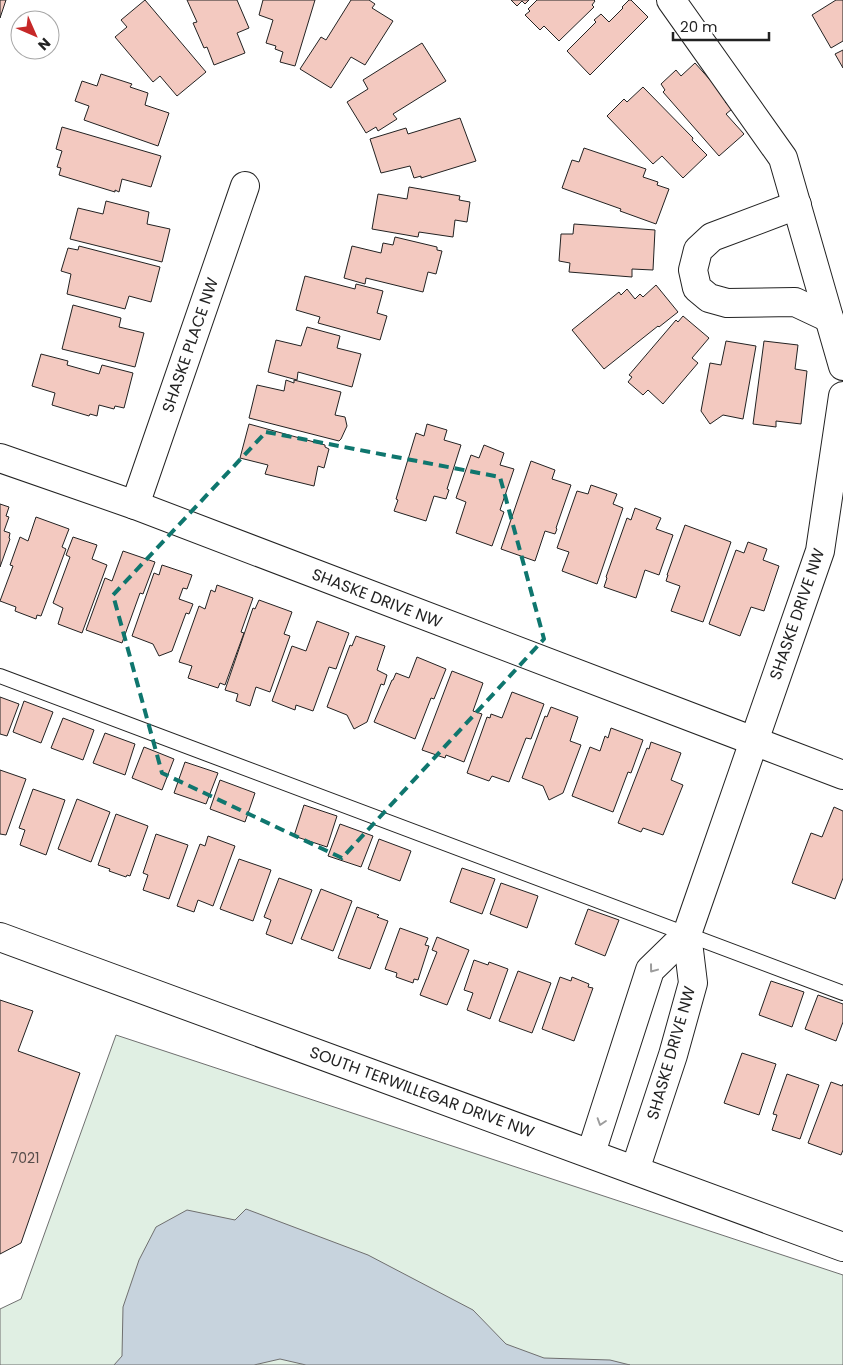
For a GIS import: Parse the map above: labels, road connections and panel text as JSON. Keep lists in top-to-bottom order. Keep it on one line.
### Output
{"streets":{"street":["SHASKE PLACE NW","SHASKE DRIVE NW","SOUTH TERWILLEGAR DRIVE NW"]},"crossings":[["SHASKE PLACE NW","SHASKE DRIVE NW"],["SHASKE DRIVE NW","SOUTH TERWILLEGAR DRIVE NW"]],"house_numbers":["7021"],"scale_bar":"20 m","north":"bottom right"}
